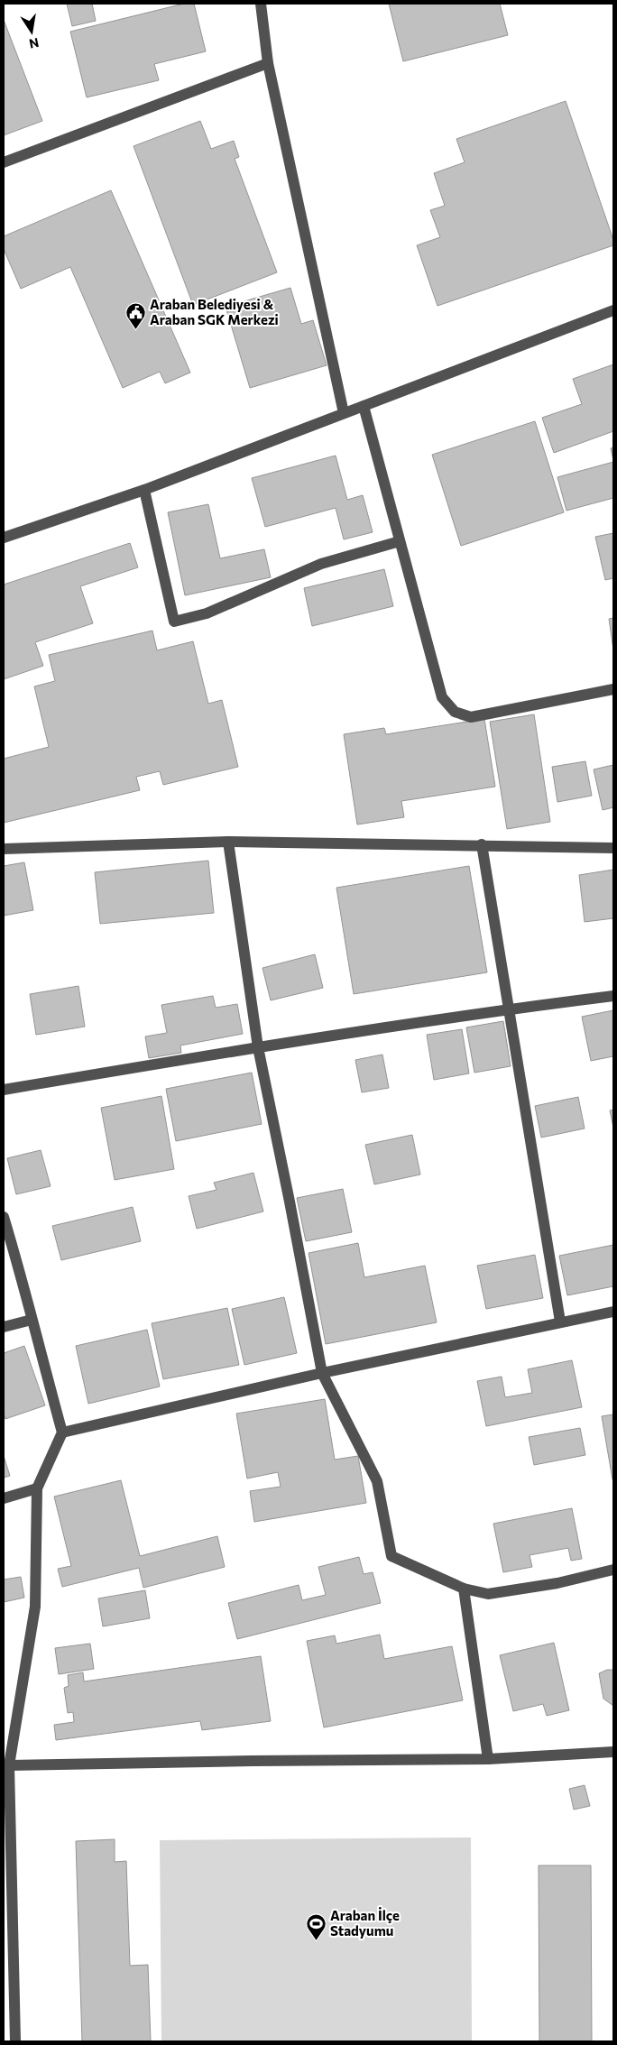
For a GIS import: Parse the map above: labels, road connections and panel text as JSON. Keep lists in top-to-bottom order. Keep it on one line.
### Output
{"places":{"public building":["Araban Belediyesi & Araban SGK Merkezi"],"sports":["Araban İlçe Stadyumu"]},"north":"bottom"}
